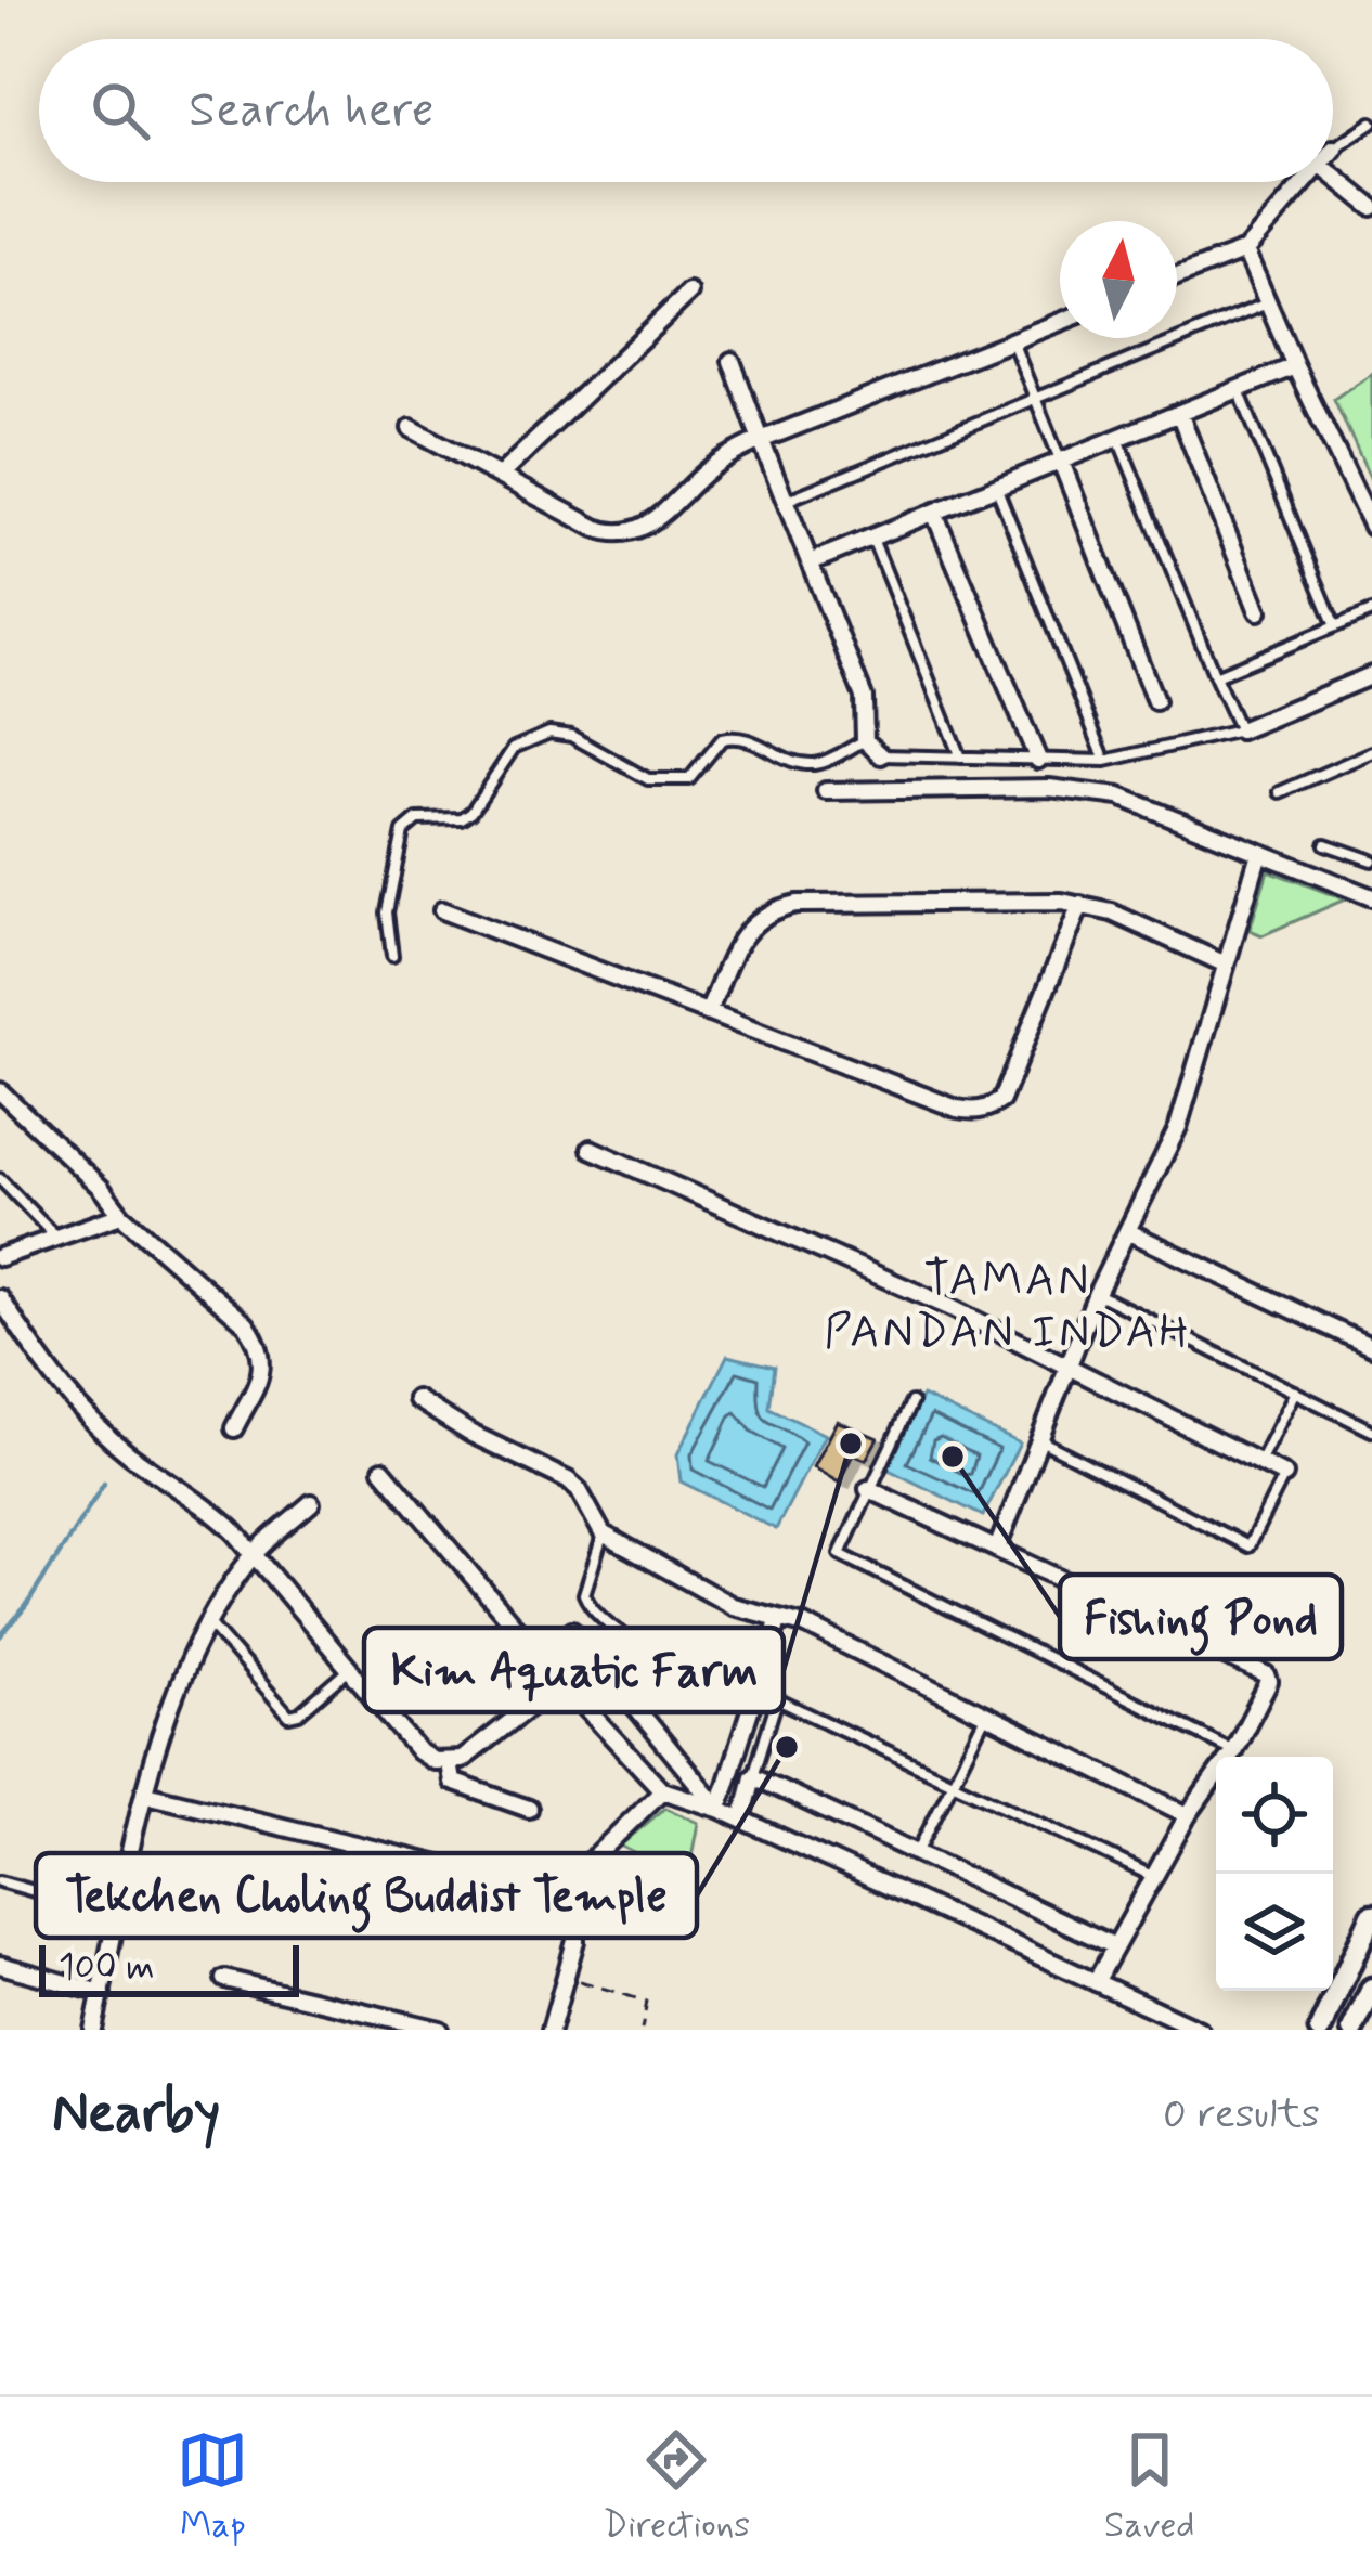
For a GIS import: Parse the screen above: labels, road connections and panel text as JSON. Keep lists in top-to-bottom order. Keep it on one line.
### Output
{"districts":["TAMAN PANDAN INDAH"],"places":["Kim Aquatic Farm","Fishing Pond","Tekchen Choling Buddist Temple"],"scale_bar":"100 m","north":"top","page":{"search":"Search here","scale":"100 m","heading":["Nearby","0 results"],"nav":["Map","Directions","Saved"]}}
